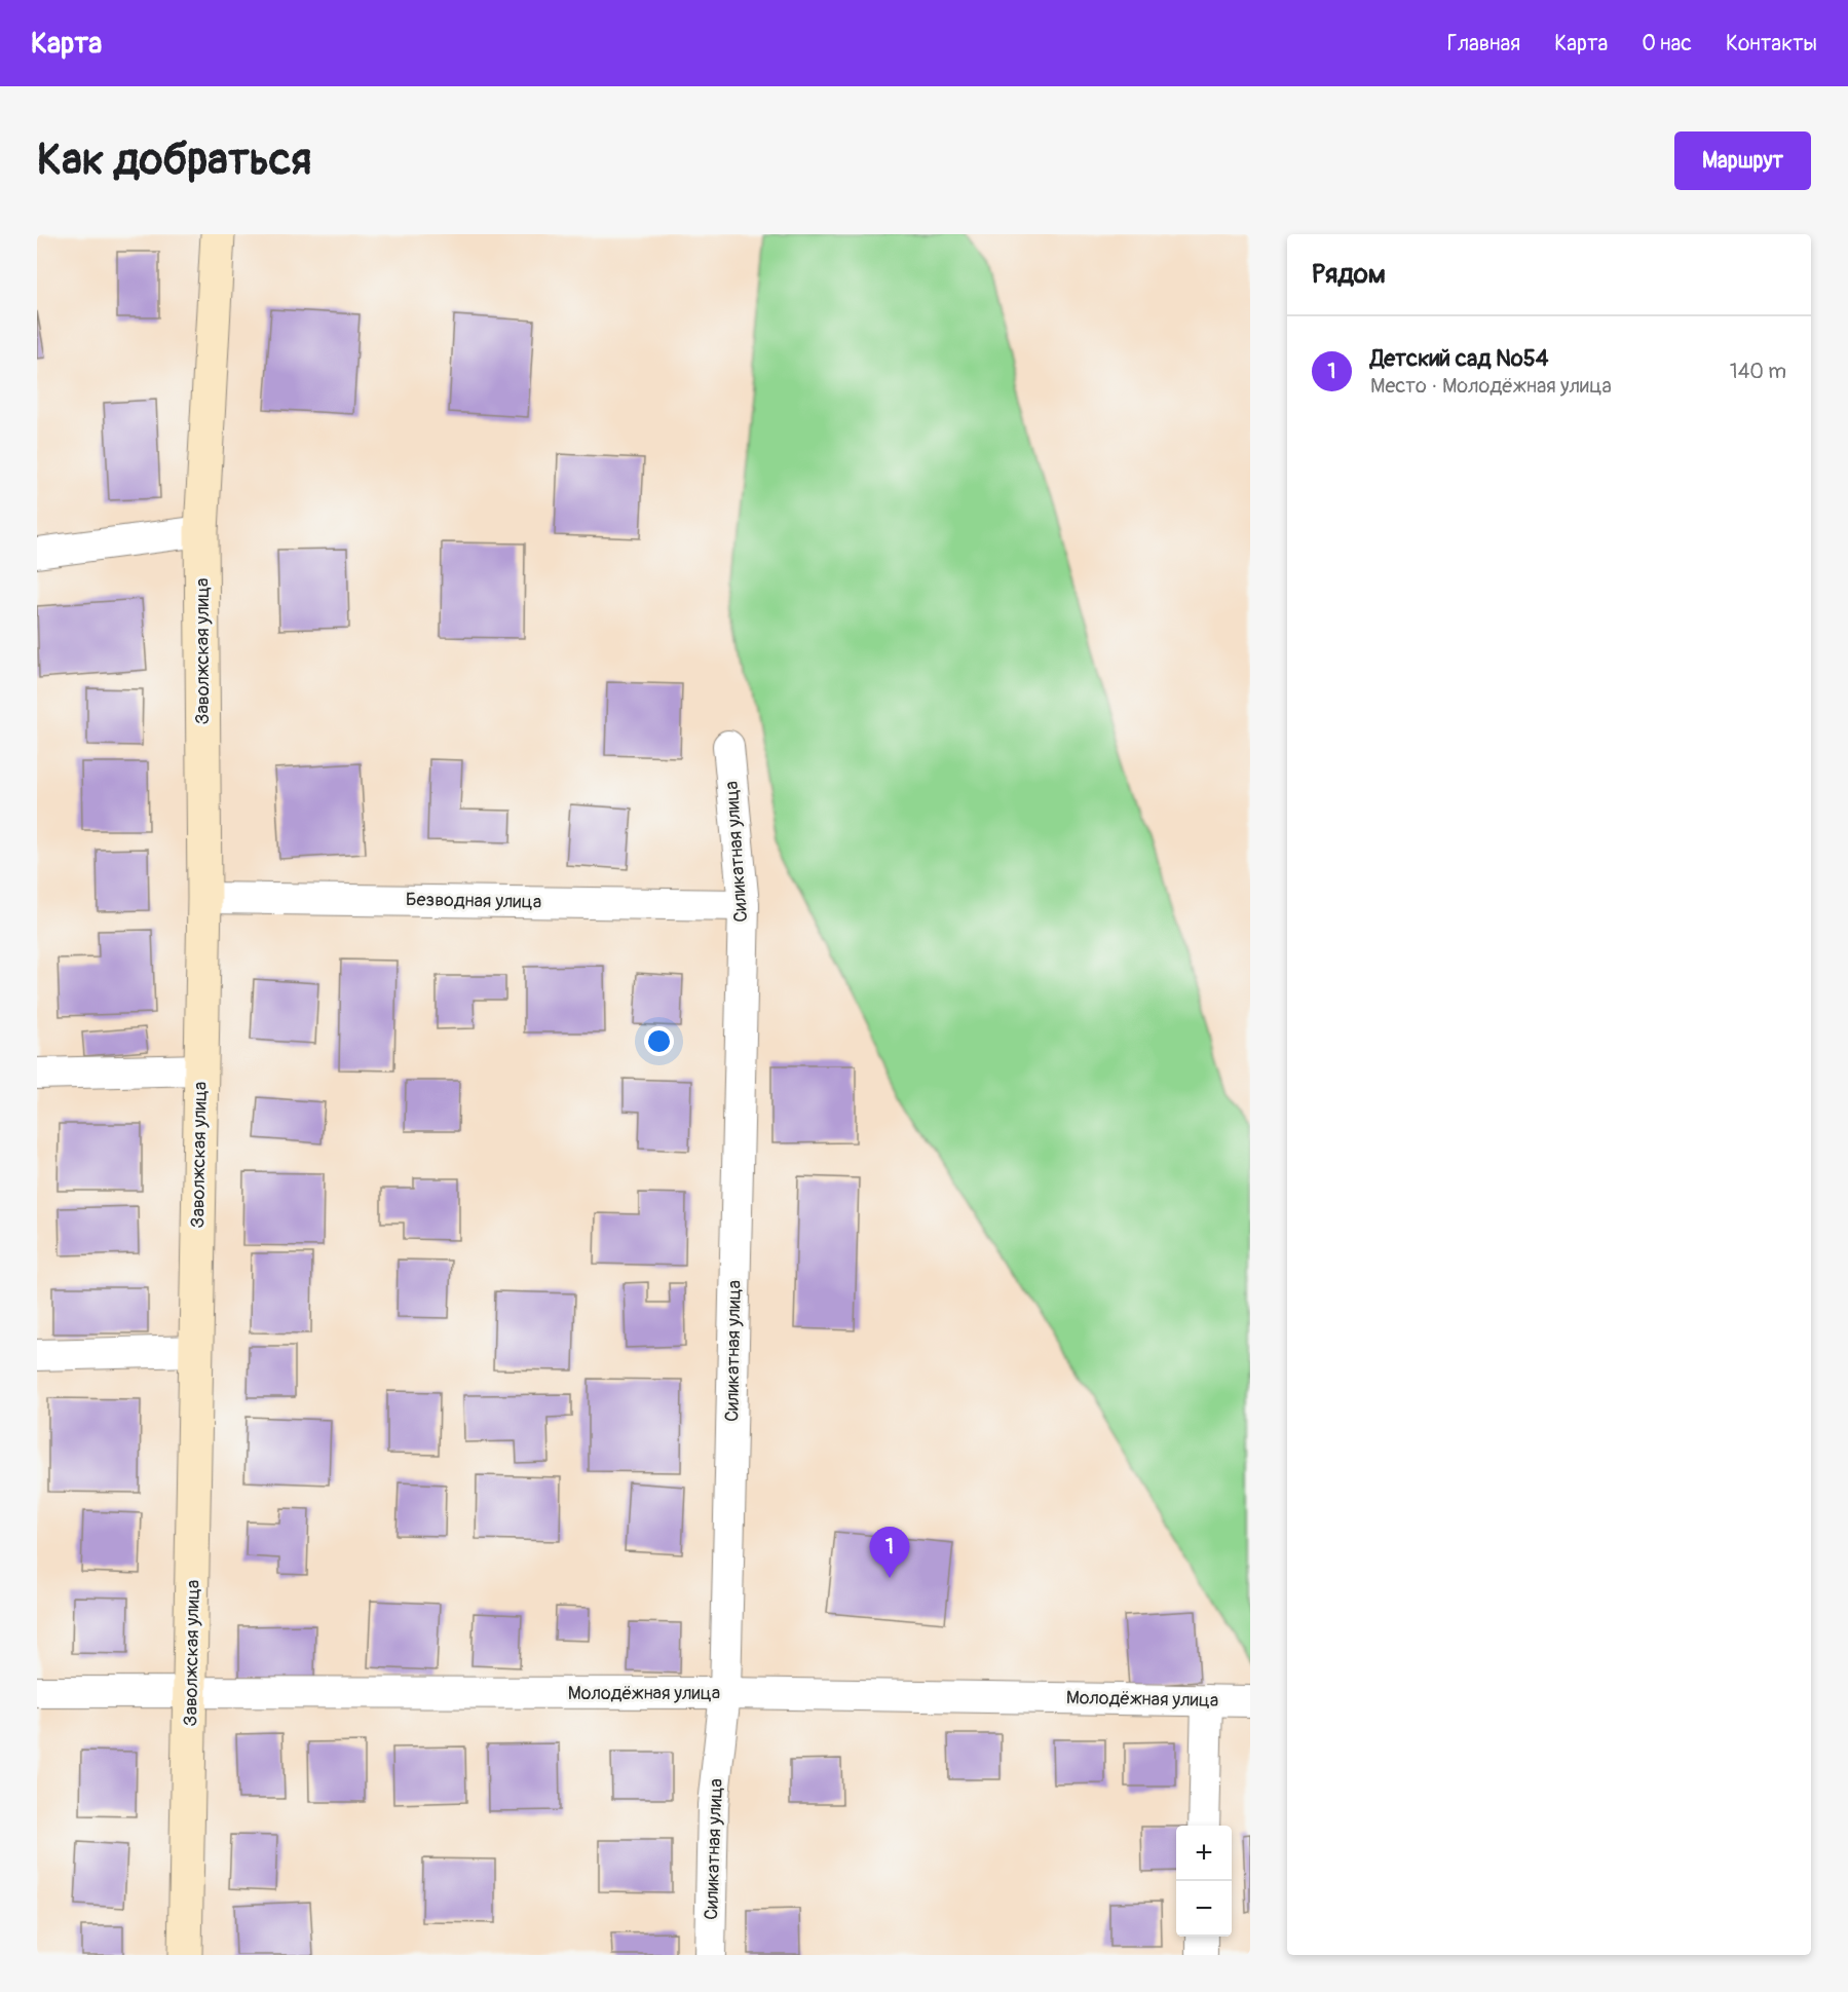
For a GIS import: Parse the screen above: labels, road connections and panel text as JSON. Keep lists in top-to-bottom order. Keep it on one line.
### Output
{"streets":{"main road":["Заволжская улица"],"street":["Силикатная улица","Безводная улица","Молодёжная улица"]},"crossings":[["Заволжская улица","Безводная улица"],["Заволжская улица","Молодёжная улица"],["Силикатная улица","Безводная улица"],["Силикатная улица","Молодёжная улица"]],"page":{"header":"Карта","nav":["Главная","Карта","О нас","Контакты"],"buttons":"Маршрут","title":"Как добраться","heading":"Рядом","list":[{"mark":"1","name":"Детский сад №54","note":"Место · Молодёжная улица","value":"140 m"}],"pins":"1","map_buttons":["+","−"]}}
